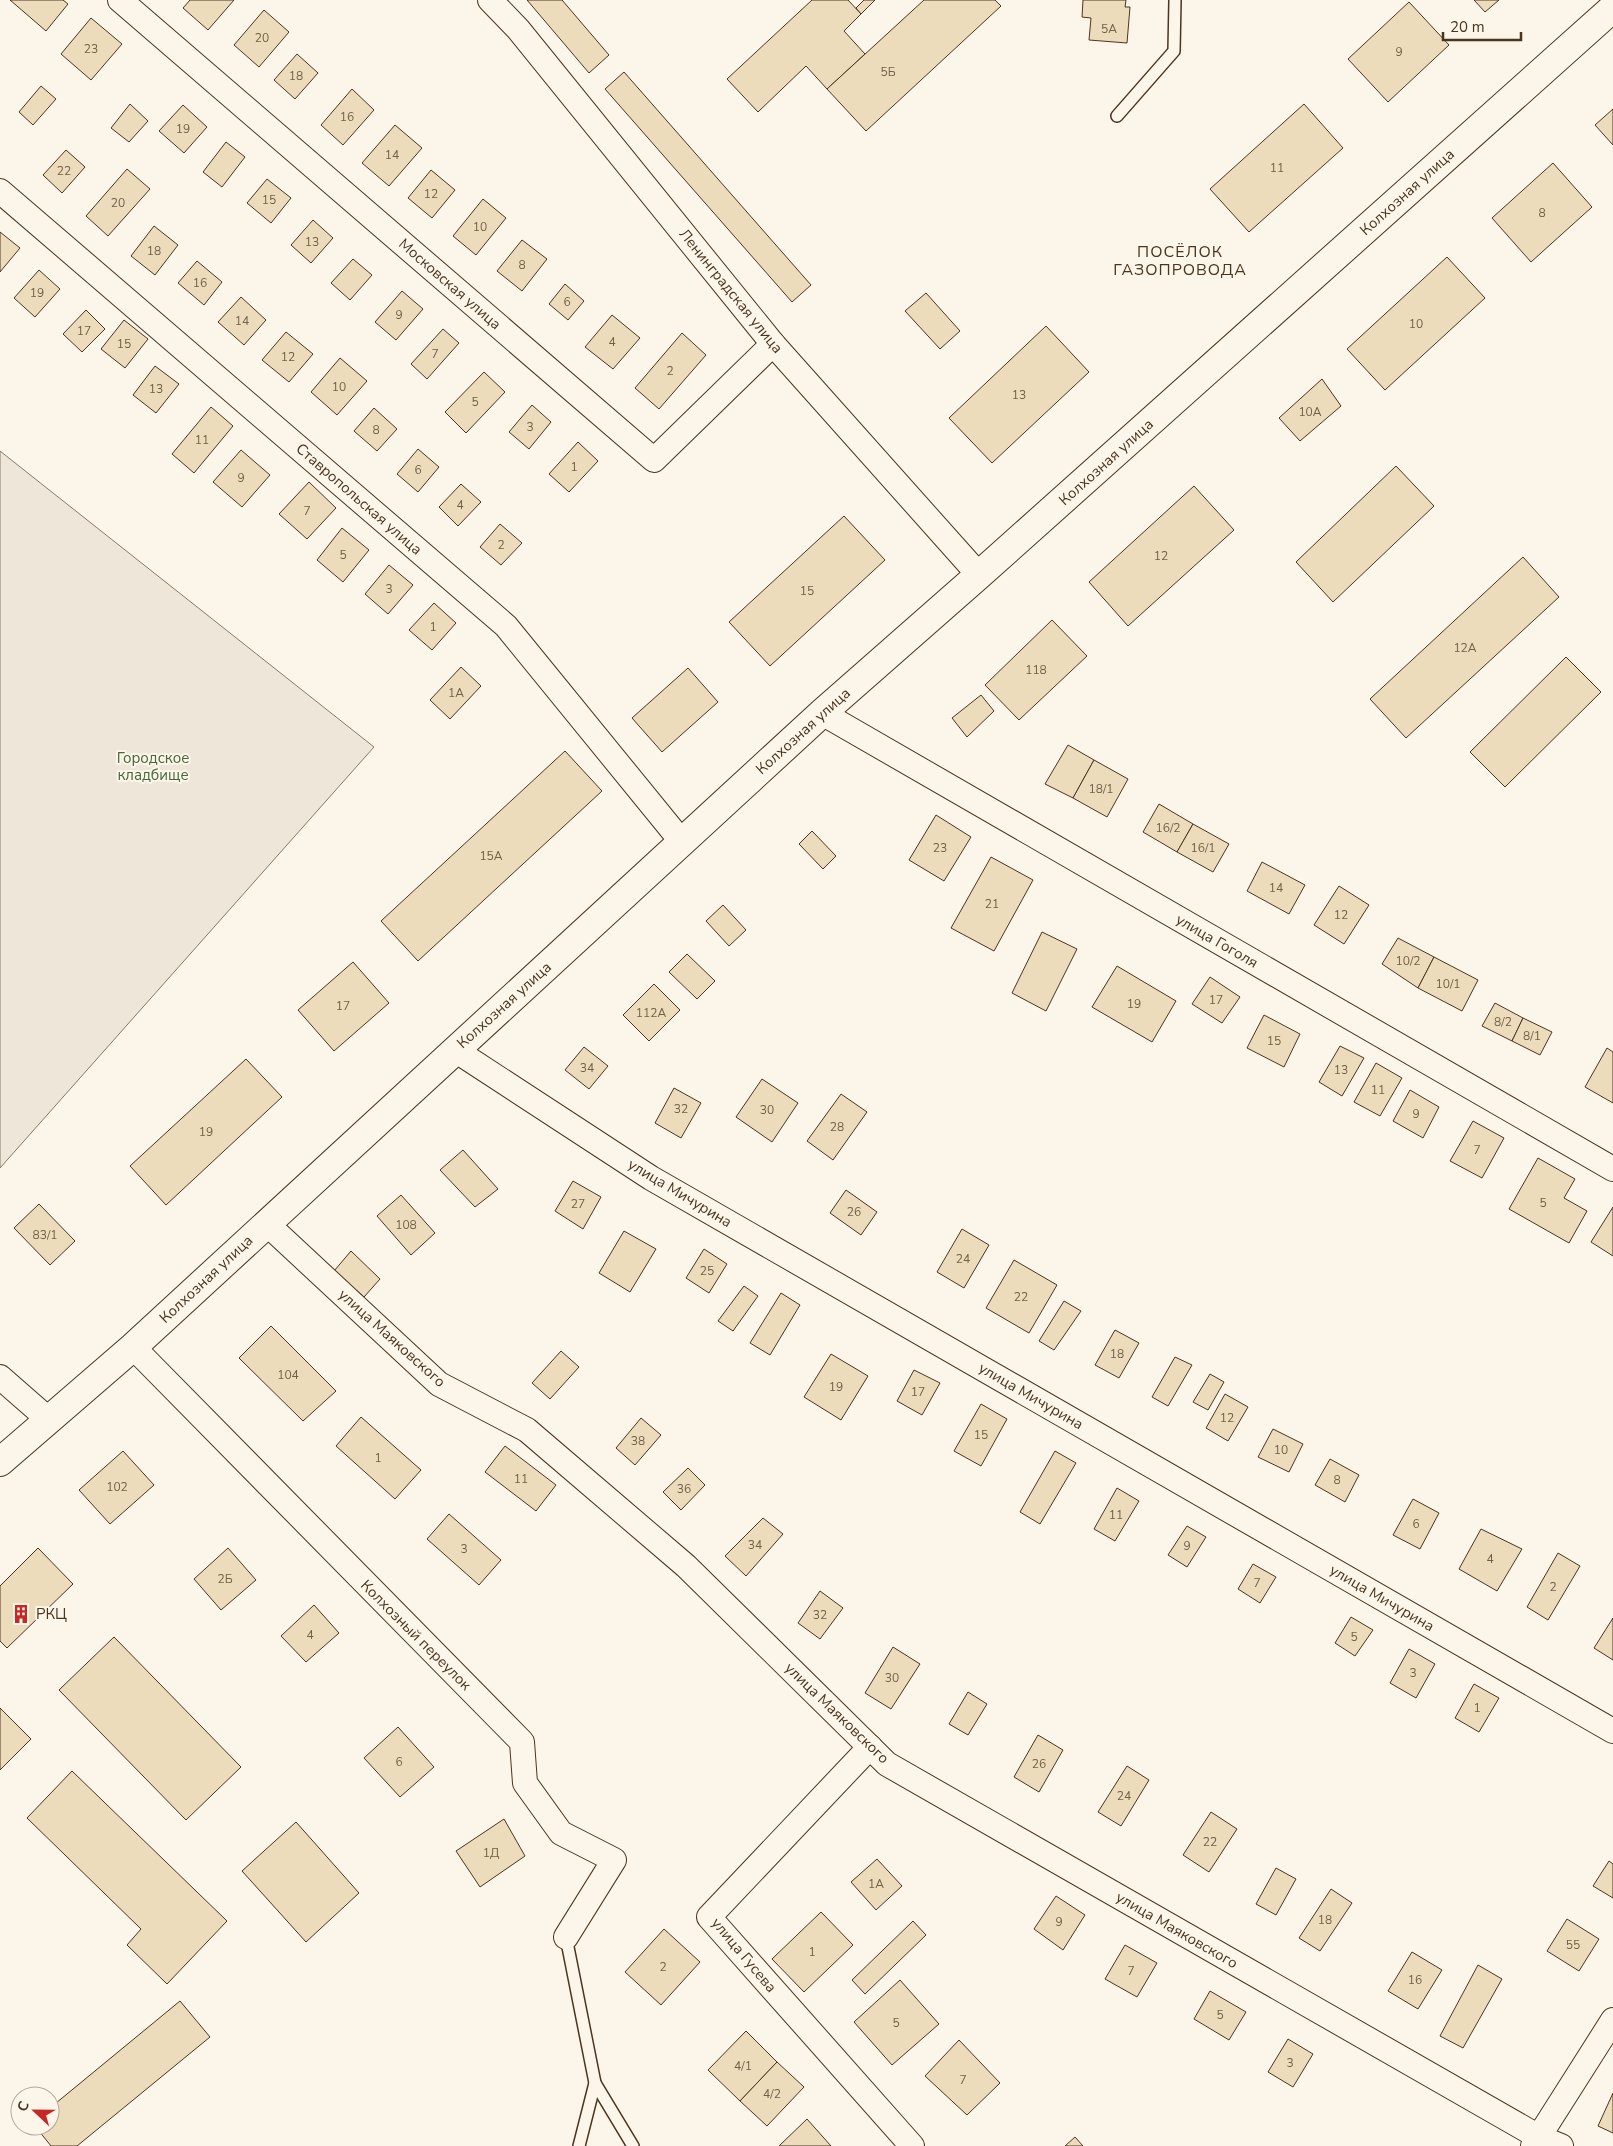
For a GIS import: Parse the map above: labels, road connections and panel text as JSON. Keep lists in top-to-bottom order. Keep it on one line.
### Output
{"streets":{"main road":["Колхозная улица"],"street":["Московская улица","Ленинградская улица","Ставропольская улица","улица Гоголя","улица Мичурина","улица Маяковского","Колхозный переулок","улица Гусева"]},"crossings":[["Колхозная улица","Ленинградская улица"],["Колхозная улица","Ставропольская улица"],["Колхозная улица","улица Гоголя"],["Колхозная улица","улица Мичурина"],["Колхозная улица","улица Маяковского"],["Колхозная улица","Колхозный переулок"],["Московская улица","Ленинградская улица"],["улица Маяковского","улица Гусева"]],"districts":["ПОСЁЛОК ГАЗОПРОВОДА"],"parks":["Городское кладбище"],"places":{"building":["РКЦ"]},"house_numbers":["5А","20","23","9","5Б","18","16","19","14","11","22","12","15","20","8","10","13","18","8","16","19","6","9","14","10","17","4","15","7","12","2","10","13","13","5","10А","3","8","11","1","6","9","4","7","2","5","12","3","15","1","12А","118","1А","18/1","16/2","23","16/1","15А","14","21","12","10/2","10/1","17","19","17","112А","8/2","8/1","15","34","13","11","32","30","9","28","19","7","5","27","26","108","83/1","24","25","22","18","104","19","17","12","15","38","10","1","11","8","102","36","11","6","34","9","3","4","2Б","7","2","32","4","5","3","30","1","6","26","24","22","1Д","1А","18","9","55","1","2","7","16","5","5","3","4/1","7","4/2"],"scale_bar":"20 m","north":"left"}
